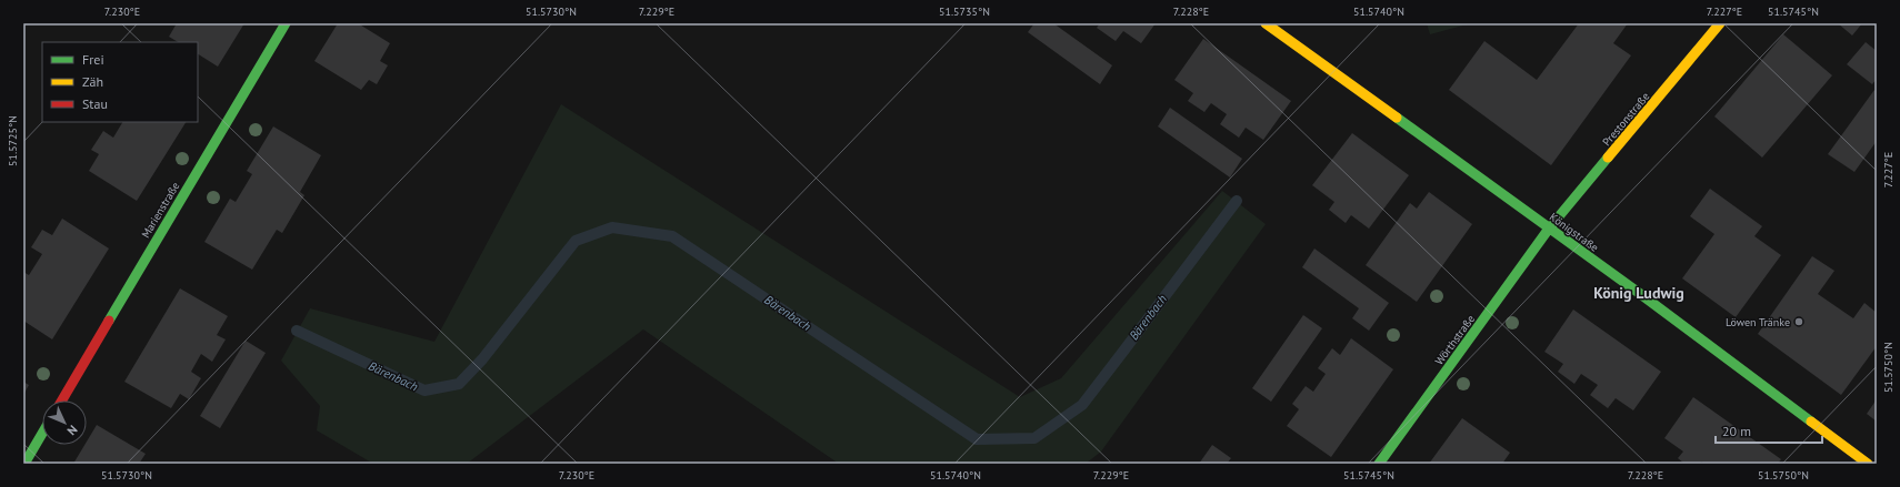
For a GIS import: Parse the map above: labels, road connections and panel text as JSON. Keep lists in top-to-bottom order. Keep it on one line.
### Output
{"streets":{"street":["Prestonstraße","Marienstraße","Königstraße","Wörthstraße"]},"crossings":[["Prestonstraße","Königstraße"],["Prestonstraße","Wörthstraße"],["Königstraße","Wörthstraße"]],"districts":["König Ludwig"],"water":["Bärenbach"],"places":["Löwen Tränke"],"legend":["Frei","Zäh","Stau"],"scale_bar":"20 m","north":"bottom right","coordinates":["7.230°E","51.5730°N","7.229°E","51.5735°N","7.228°E","51.5740°N","7.227°E","51.5745°N","51.5725°N","51.5750°N"]}
